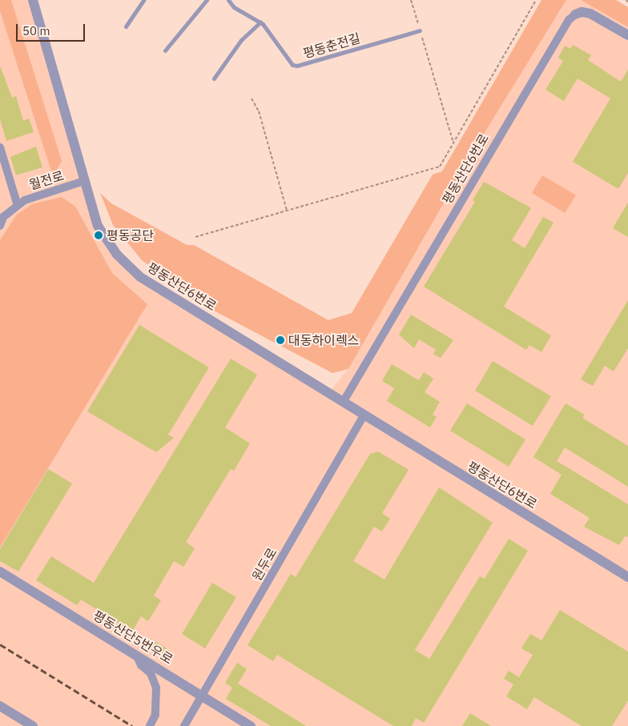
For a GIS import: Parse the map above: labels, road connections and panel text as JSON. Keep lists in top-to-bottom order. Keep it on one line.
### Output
{"streets":{"street":["평동산단6번로","월전로","원두로","평동산단5번우로"],"lane":["평동춘전길"]},"crossings":[["평동산단6번로","월전로"],["평동산단6번로","원두로"],["원두로","평동산단5번우로"]],"places":["평동공단","대동하이렉스"],"scale_bar":"50 m"}
